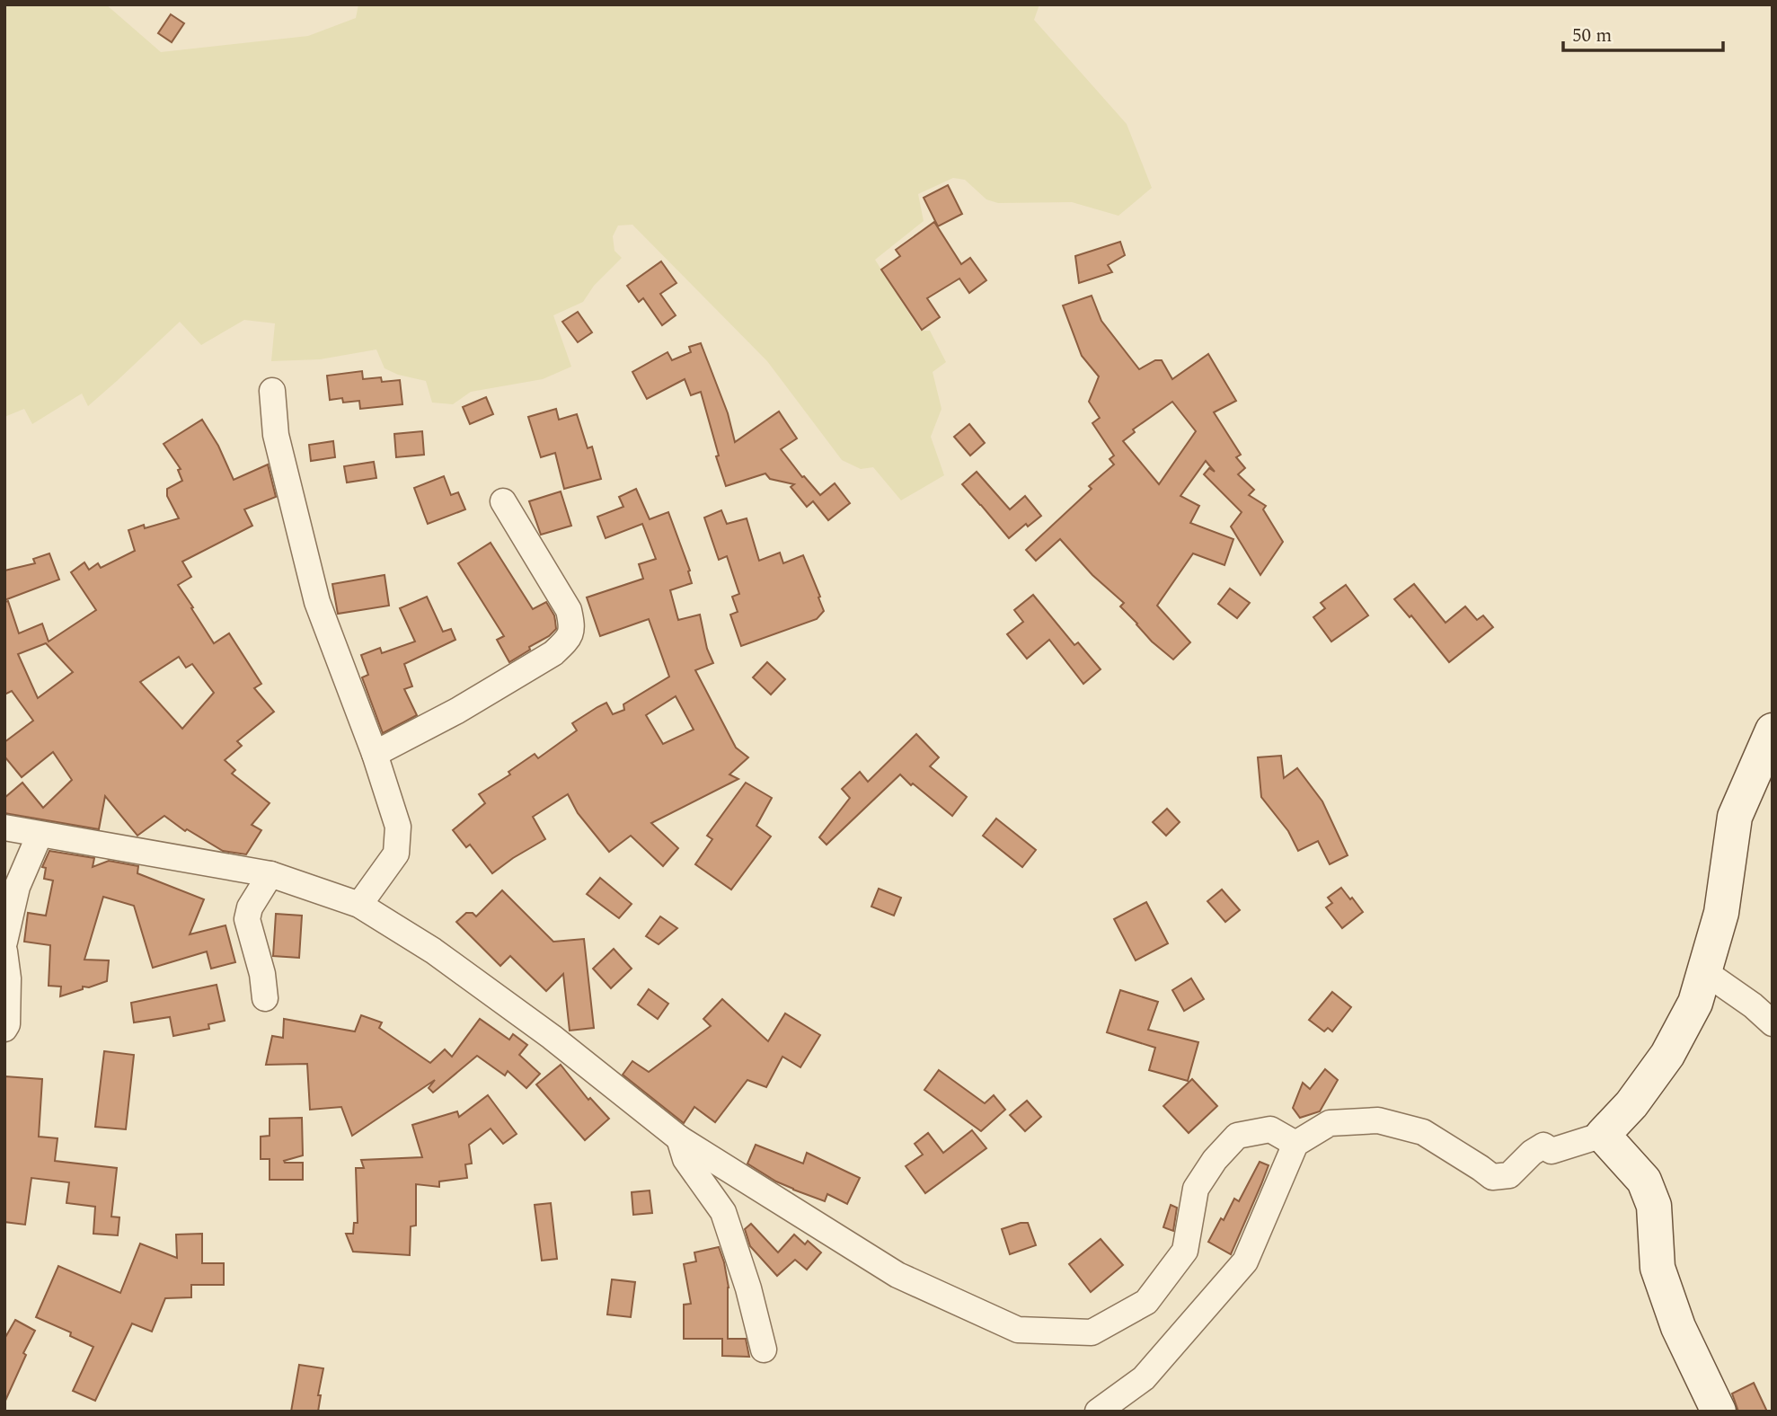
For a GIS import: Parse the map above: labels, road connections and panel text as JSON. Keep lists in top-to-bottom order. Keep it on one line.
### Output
{"scale_bar":"50 m"}
